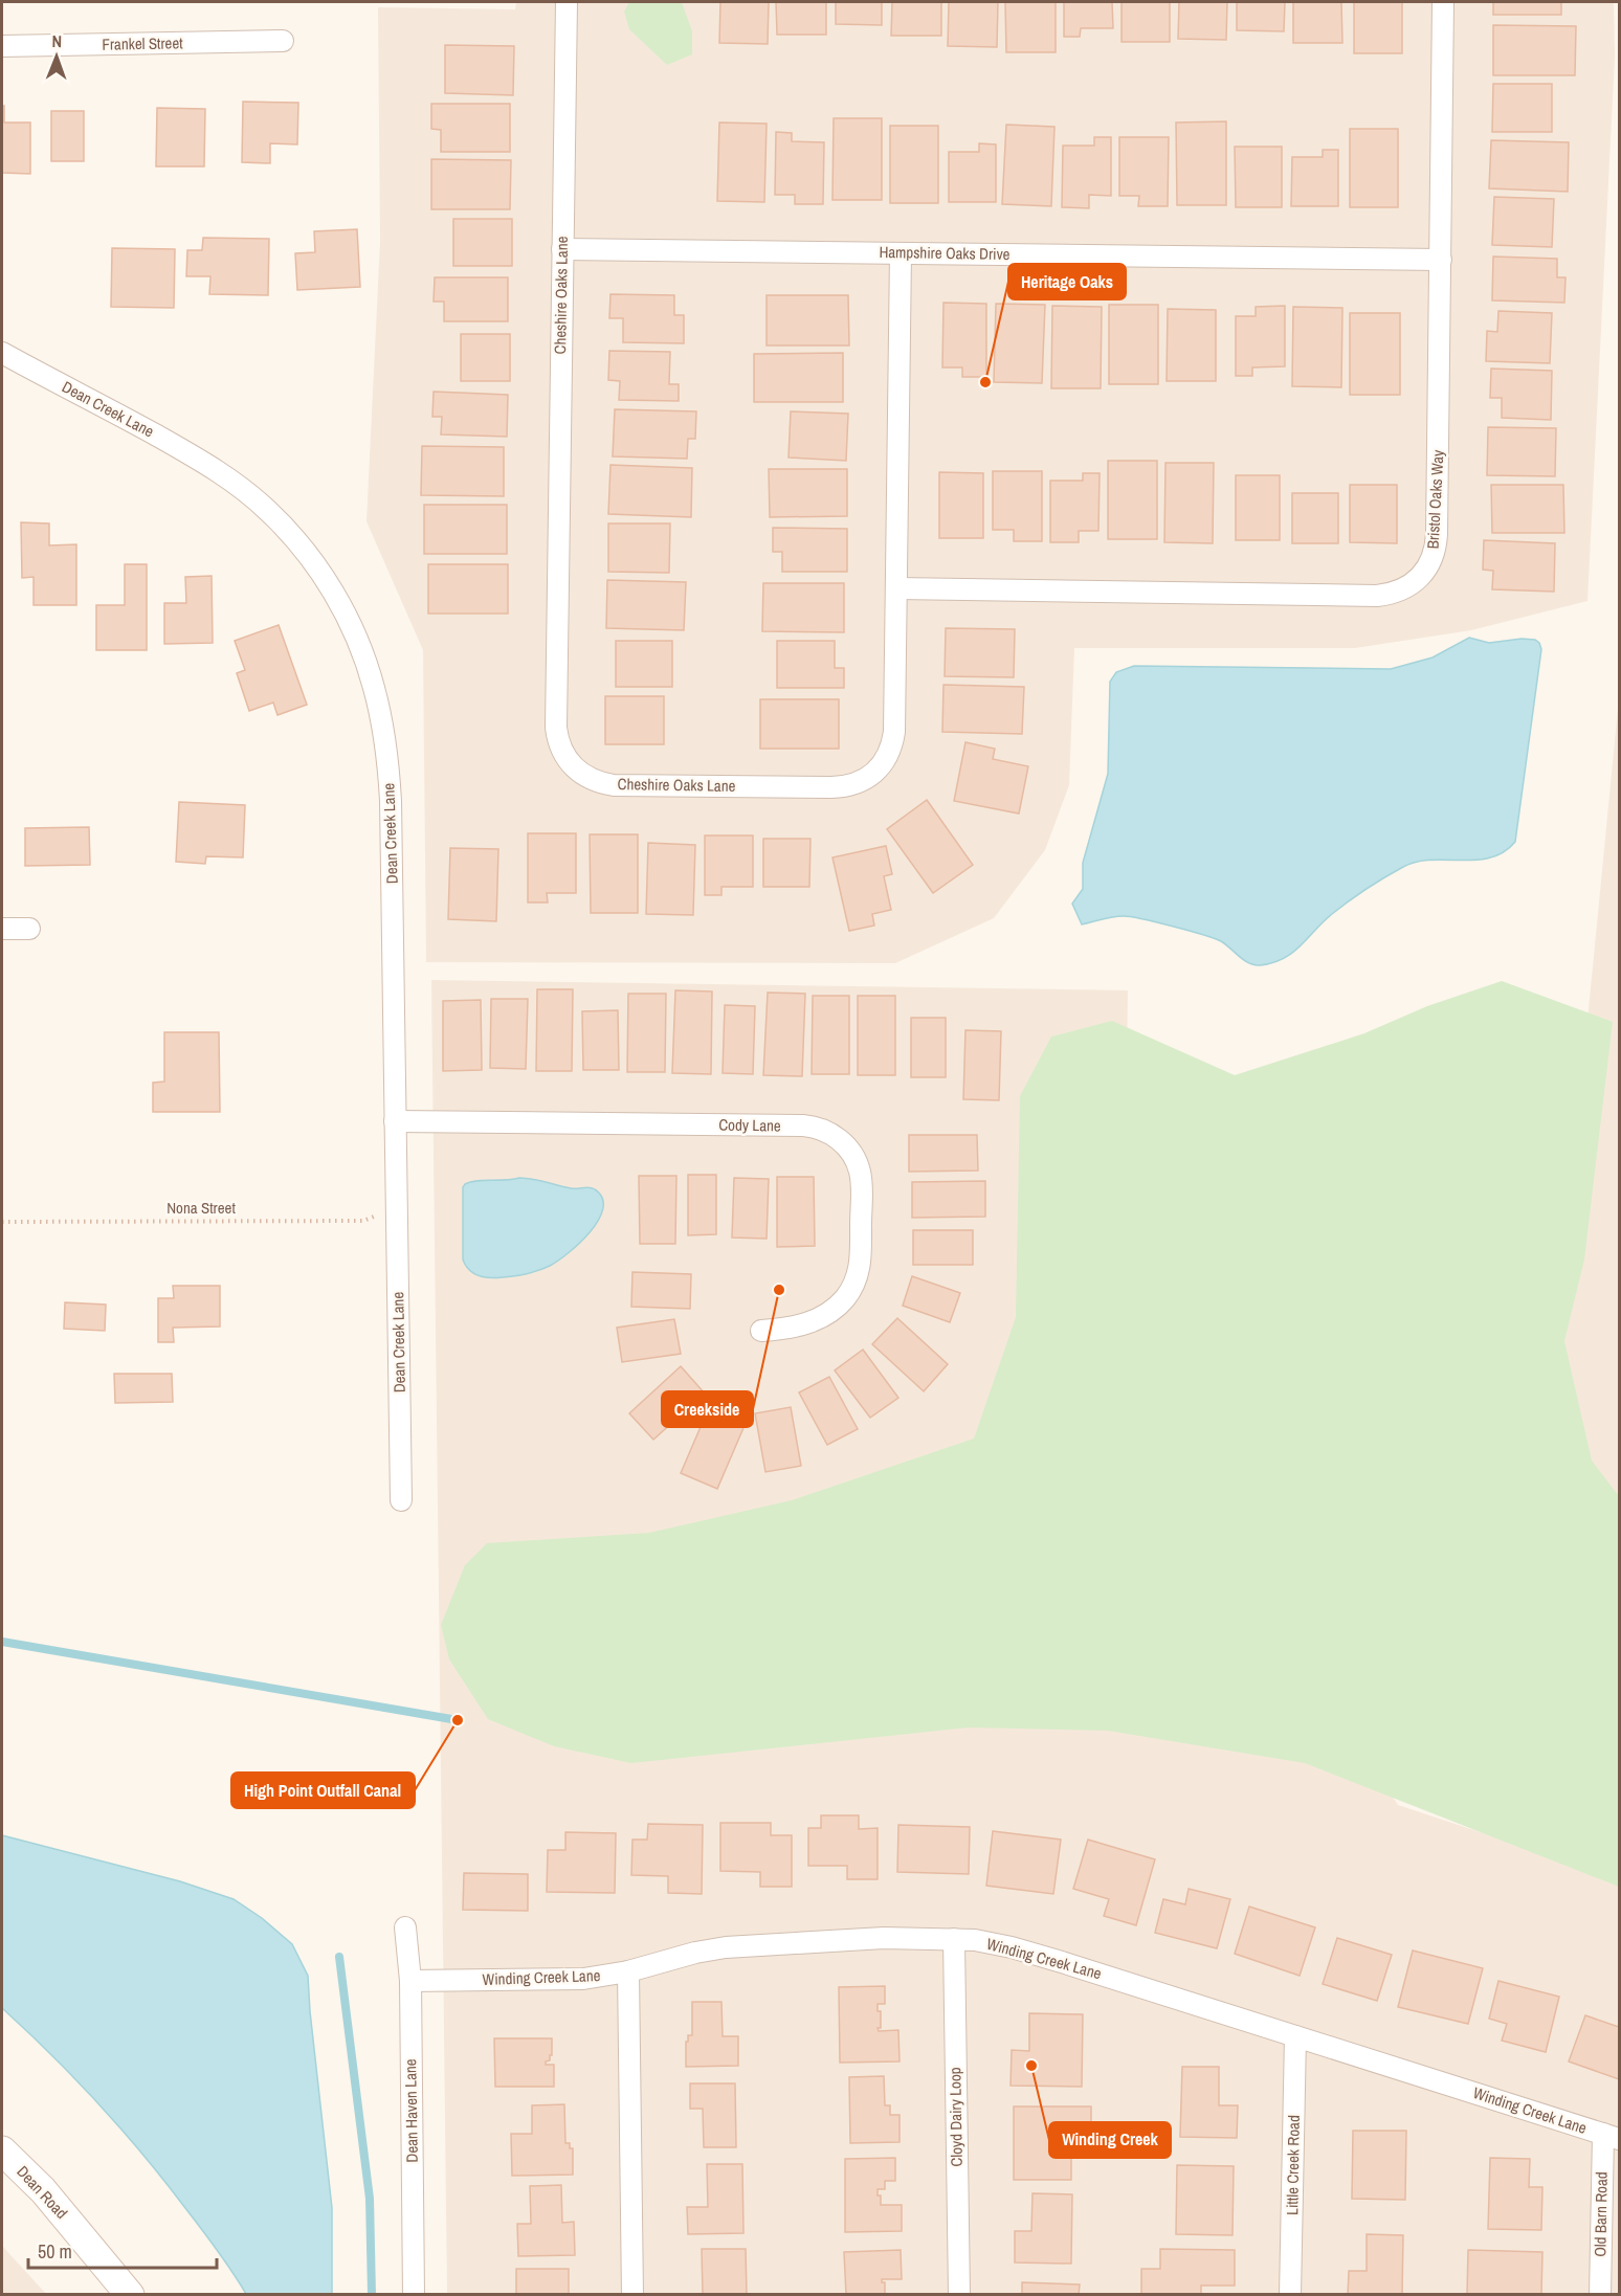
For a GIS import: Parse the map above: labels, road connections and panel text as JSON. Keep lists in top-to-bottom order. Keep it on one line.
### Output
{"streets":{"street":["Frankel Street","Hampshire Oaks Drive","Cheshire Oaks Lane","Dean Creek Lane","Bristol Oaks Way","Cody Lane","Winding Creek Lane","Dean Haven Lane","Cloyd Dairy Loop","Little Creek Road","Dean Road","Old Barn Road"],"path":["Nona Street"]},"crossings":[["Hampshire Oaks Drive","Cheshire Oaks Lane"],["Hampshire Oaks Drive","Bristol Oaks Way"],["Cheshire Oaks Lane","Bristol Oaks Way"],["Dean Creek Lane","Cody Lane"],["Dean Creek Lane","Nona Street"],["Winding Creek Lane","Dean Haven Lane"],["Winding Creek Lane","Cloyd Dairy Loop"],["Winding Creek Lane","Little Creek Road"],["Winding Creek Lane","Old Barn Road"]],"places":["Heritage Oaks","Creekside","High Point Outfall Canal","Winding Creek"],"scale_bar":"50 m","north":"top"}
